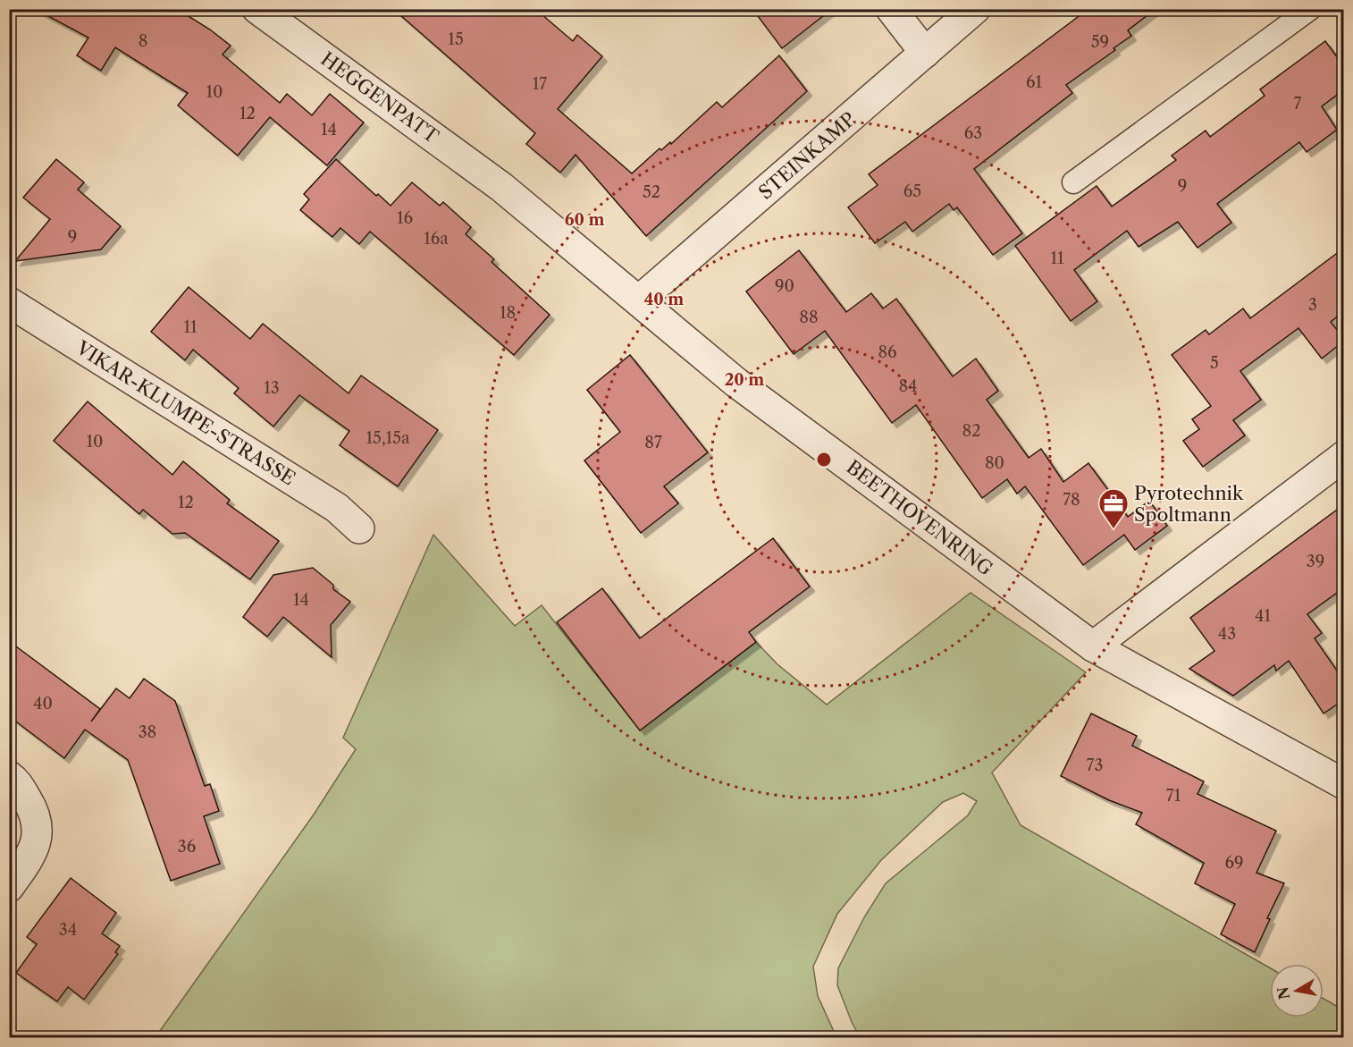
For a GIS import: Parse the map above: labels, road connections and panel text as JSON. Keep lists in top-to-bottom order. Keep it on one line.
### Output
{"streets":{"street":["HEGGENPATT","STEINKAMP","VIKAR-KLUMPE-STRASSE","BEETHOVENRING"]},"crossings":[["HEGGENPATT","BEETHOVENRING"],["STEINKAMP","BEETHOVENRING"]],"places":{"office":["Pyrotechnik Spoltmann"]},"house_numbers":["15","8","59","61","17","10","7","12","14","63","9","65","52","16","9","16a","11","90","3","18","88","11","86","5","84","13","82","15,15a","10","87","80","78","12","39","14","41","43","40","38","73","71","36","69","34"],"north":"left","rings":["60 m","40 m","20 m"]}
